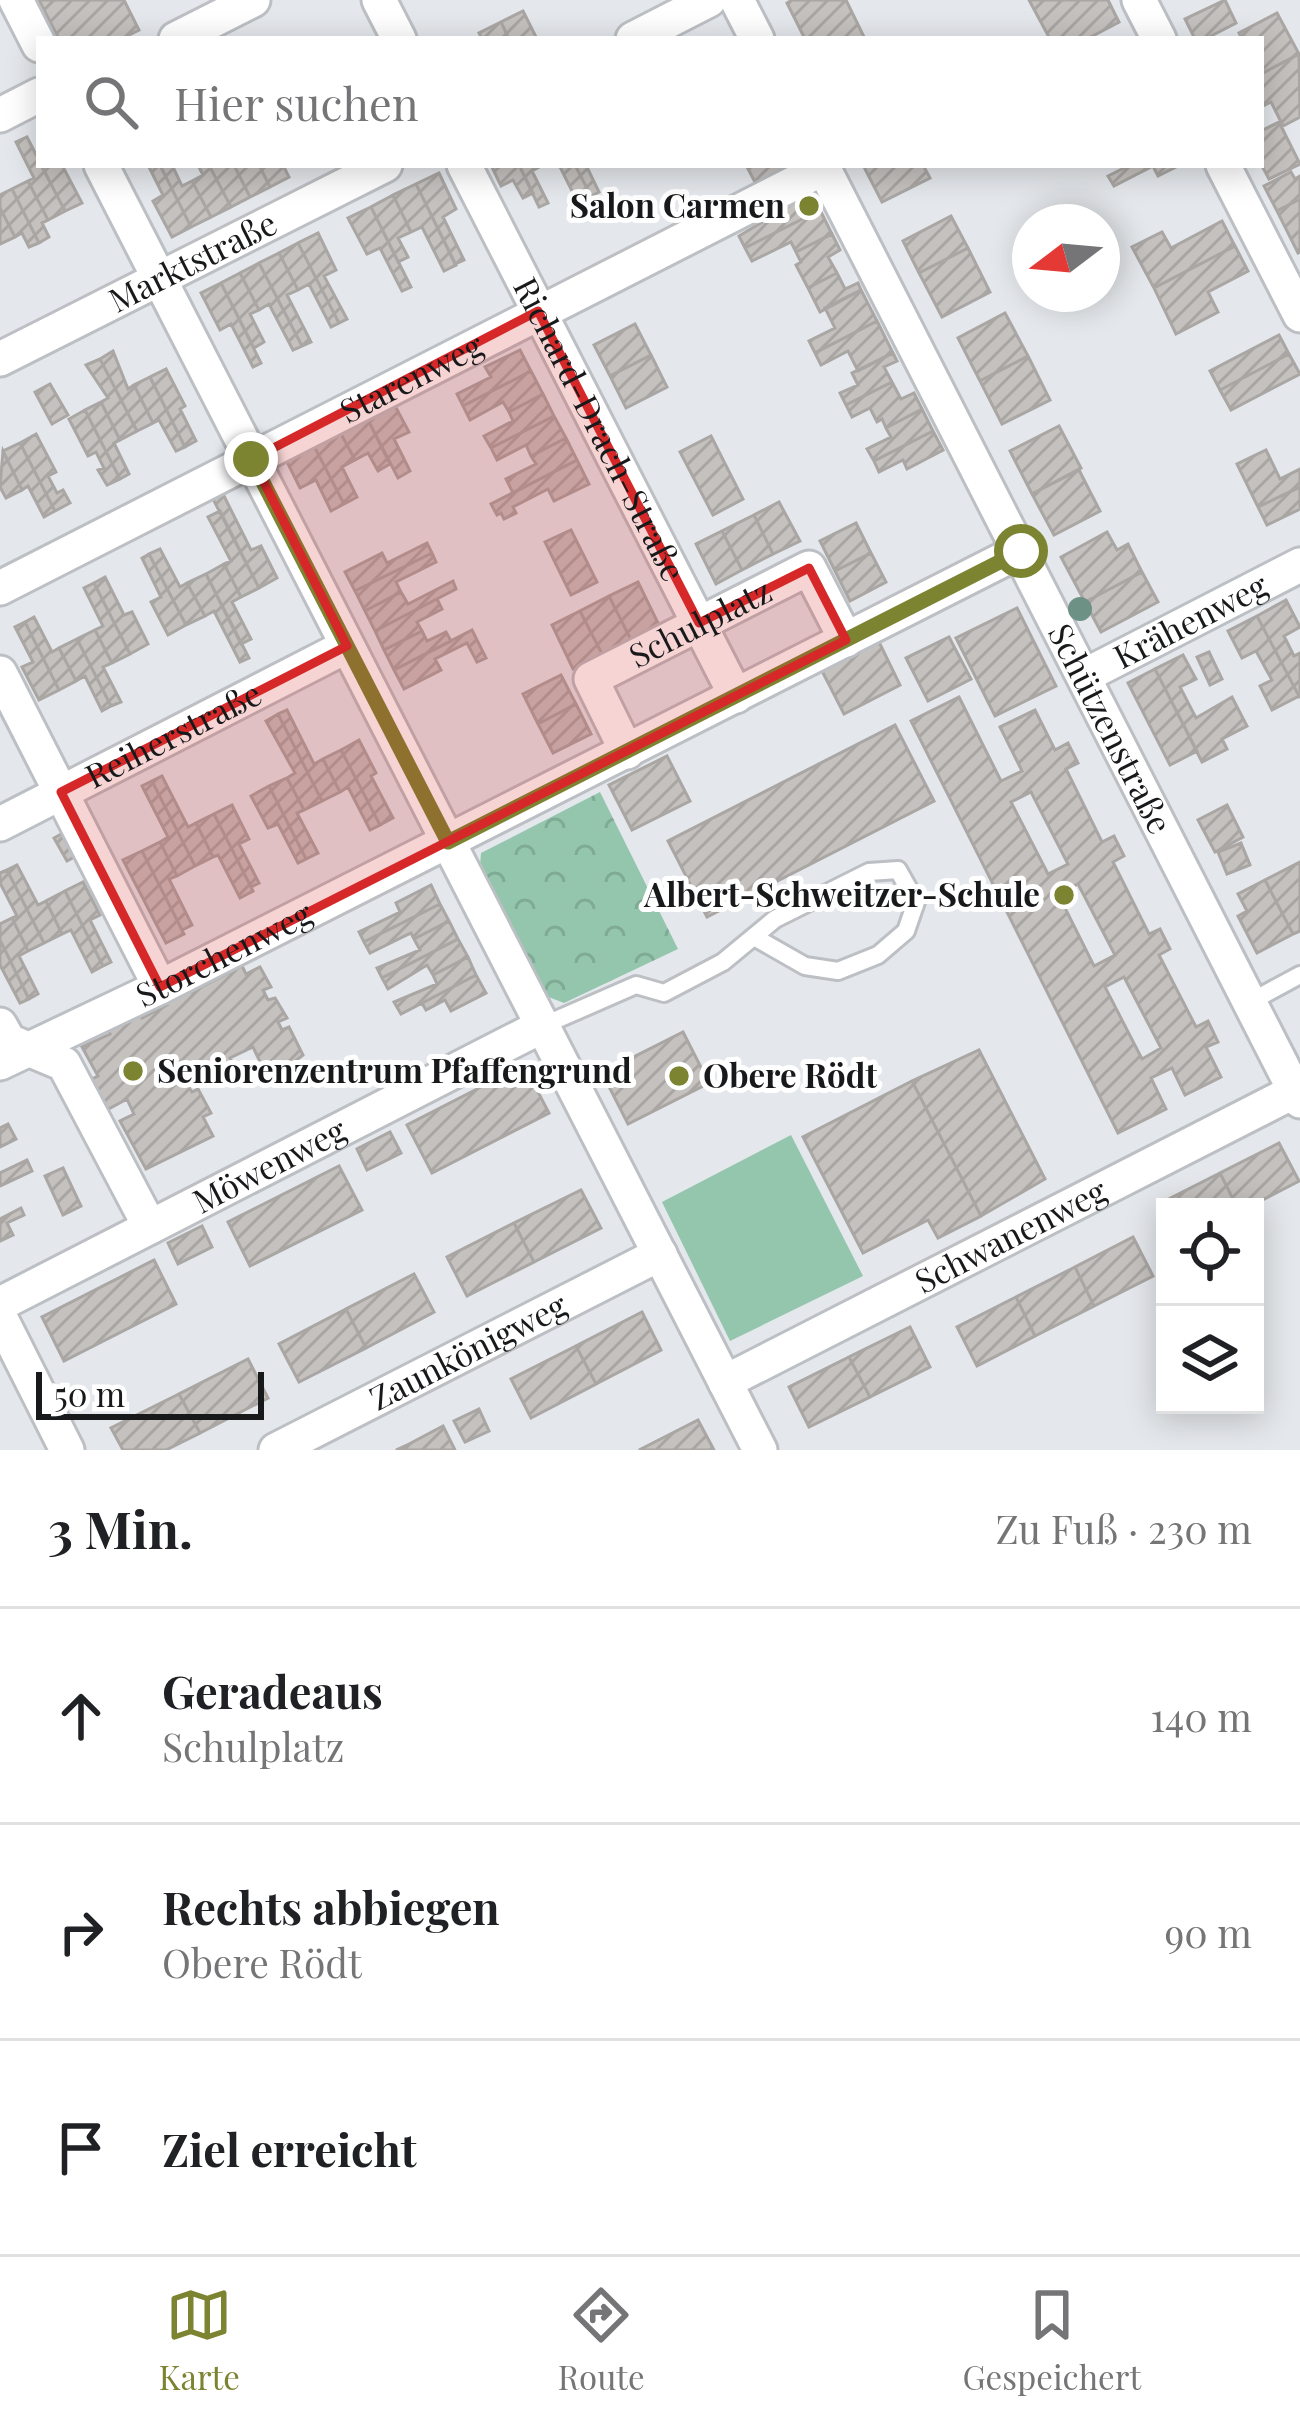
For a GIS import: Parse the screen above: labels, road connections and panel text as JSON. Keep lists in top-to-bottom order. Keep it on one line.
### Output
{"streets":{"street":["Marktstraße","Starenweg","Richard-Drach-Straße","Krähenweg","Schulplatz","Schützenstraße","Reiherstraße","Storchenweg","Möwenweg","Schwanenweg","Zaunkönigweg"]},"crossings":[["Starenweg","Richard-Drach-Straße"],["Richard-Drach-Straße","Schulplatz"],["Krähenweg","Schützenstraße"],["Schützenstraße","Schwanenweg"]],"places":["Salon Carmen","Albert-Schweitzer-Schule","Seniorenzentrum Pfaffengrund","Obere Rödt"],"scale_bar":"50 m","north":"left","page":{"search":"Hier suchen","scale":"50 m","heading":["3 Min.","Zu Fuß · 230 m"],"list":[["Geradeaus","Schulplatz","140 m"],["Rechts abbiegen","Obere Rödt","90 m"],"Ziel erreicht"],"nav":["Karte","Route","Gespeichert"]}}
